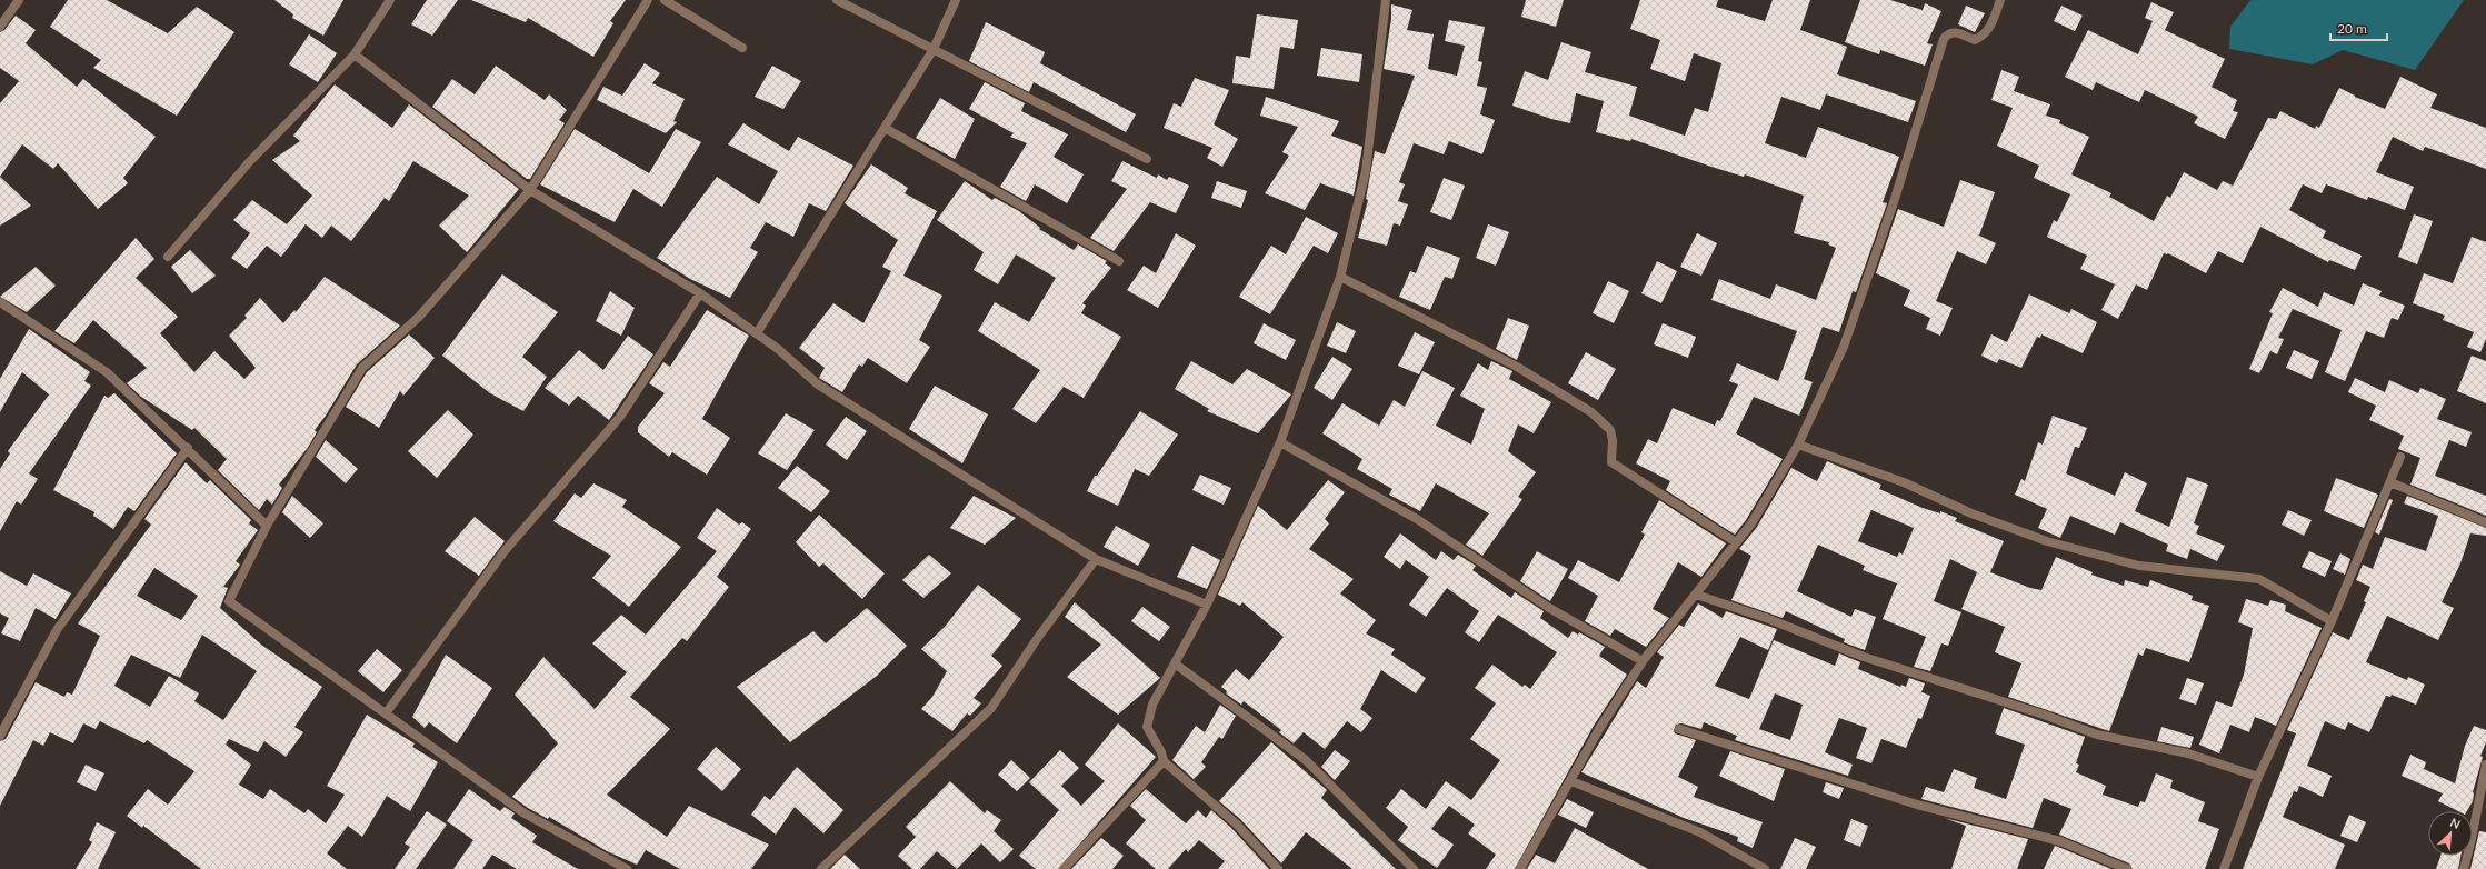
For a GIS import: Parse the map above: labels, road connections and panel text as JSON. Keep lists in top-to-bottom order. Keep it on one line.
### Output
{"scale_bar":"20 m","north":"top right"}
